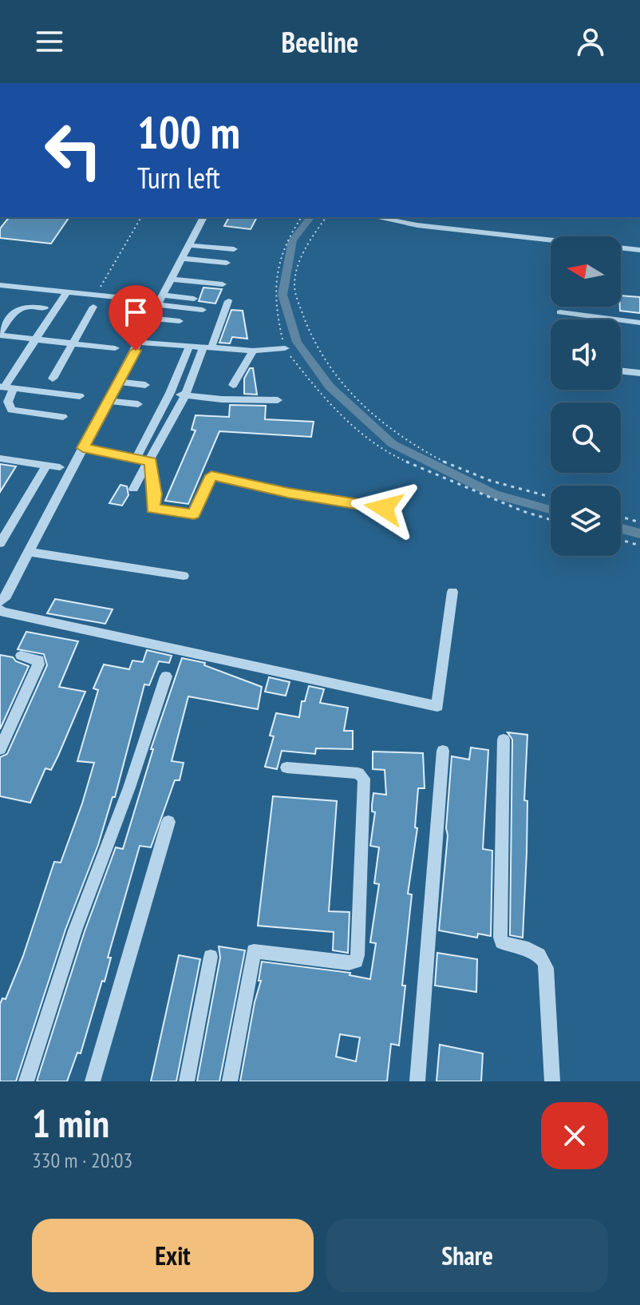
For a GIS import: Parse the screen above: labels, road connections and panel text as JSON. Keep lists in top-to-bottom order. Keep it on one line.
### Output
{"north":"left","page":{"header":"Beeline","turn":["100 m","Turn left"],"heading":["1 min","330 m · 20:03"],"buttons":["Exit","Share"]}}
